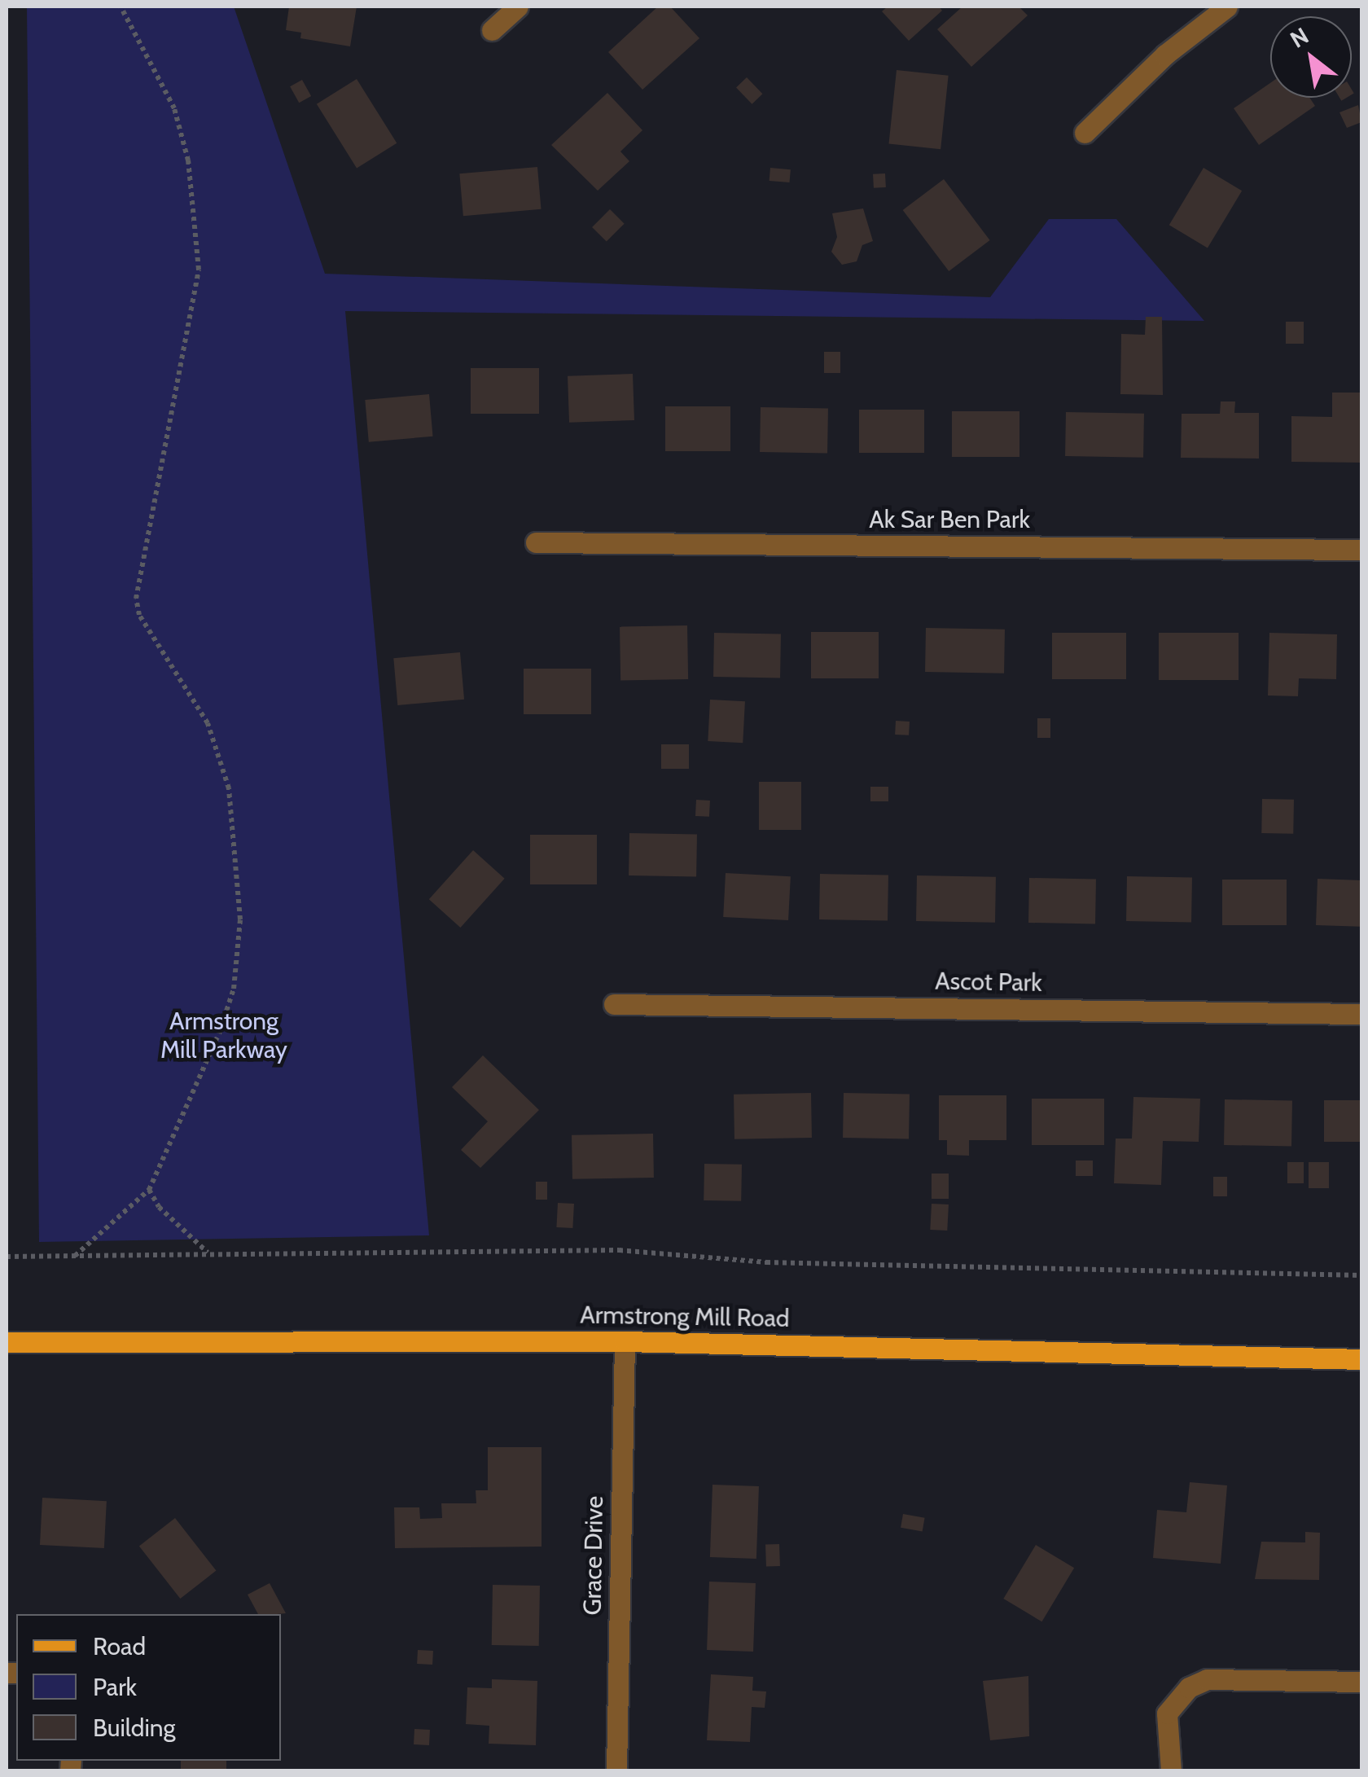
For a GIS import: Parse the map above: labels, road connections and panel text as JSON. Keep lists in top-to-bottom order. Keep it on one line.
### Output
{"streets":{"main road":["Armstrong Mill Road"],"street":["Ak Sar Ben Park","Ascot Park","Grace Drive"]},"crossings":[["Armstrong Mill Road","Grace Drive"]],"parks":["Armstrong Mill Parkway"],"legend":["Road","Park","Building"],"north":"top left"}
